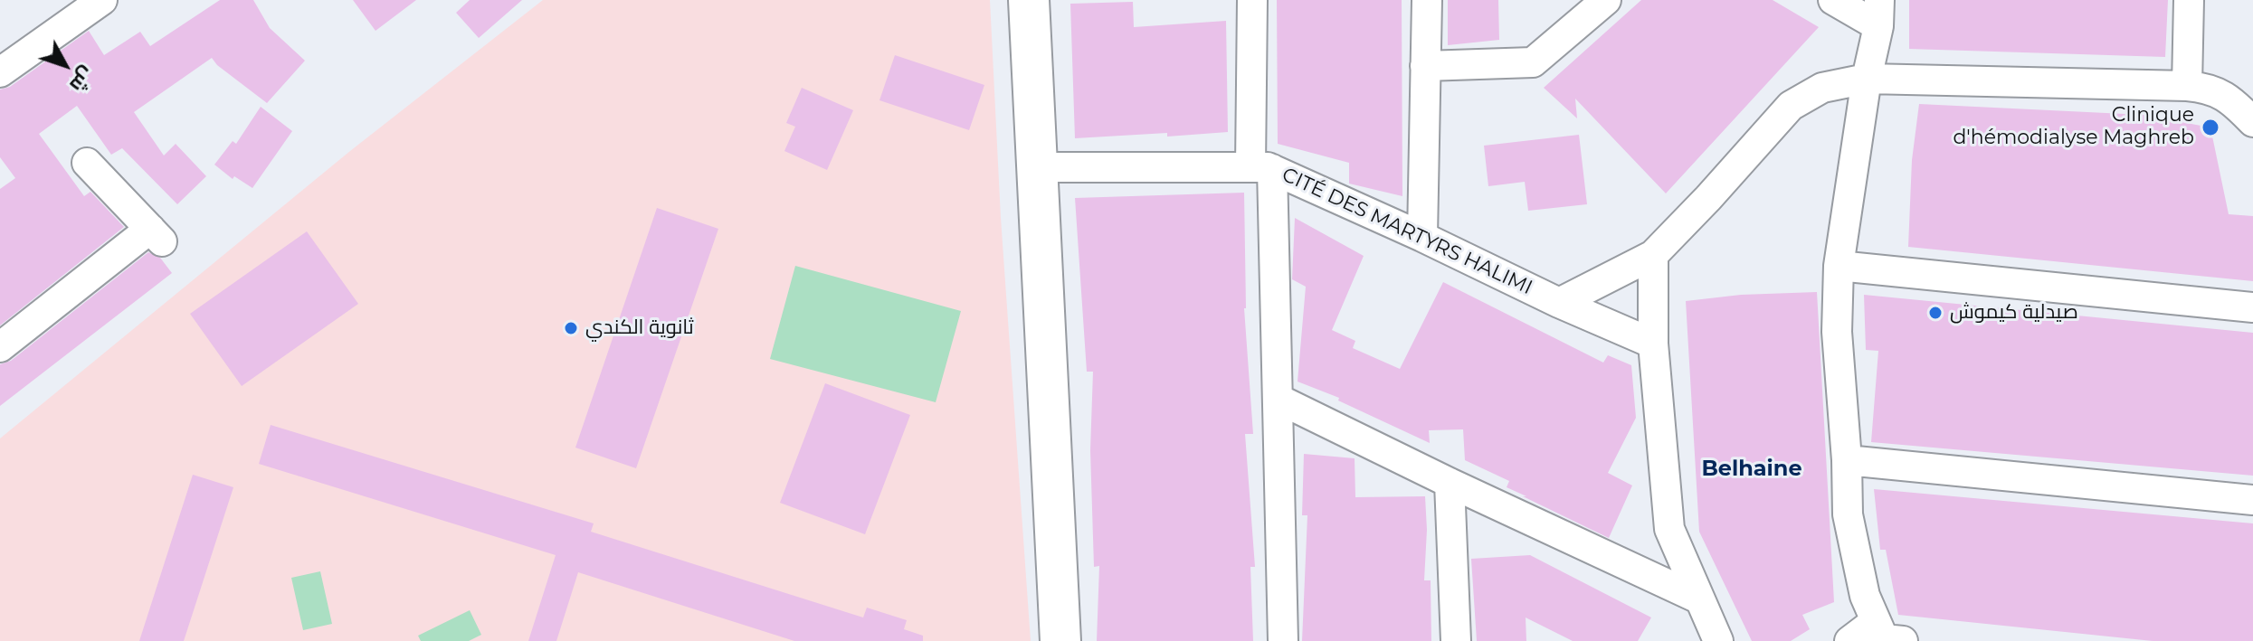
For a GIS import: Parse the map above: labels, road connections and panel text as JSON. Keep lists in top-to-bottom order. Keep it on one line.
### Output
{"streets":{"street":["CITÉ DES MARTYRS HALIMI"]},"districts":["Belhaine"],"places":["Clinique d'hémodialyse Maghreb","صيدلية كيموش","ثانوية الكندي"],"north":"bottom right"}
